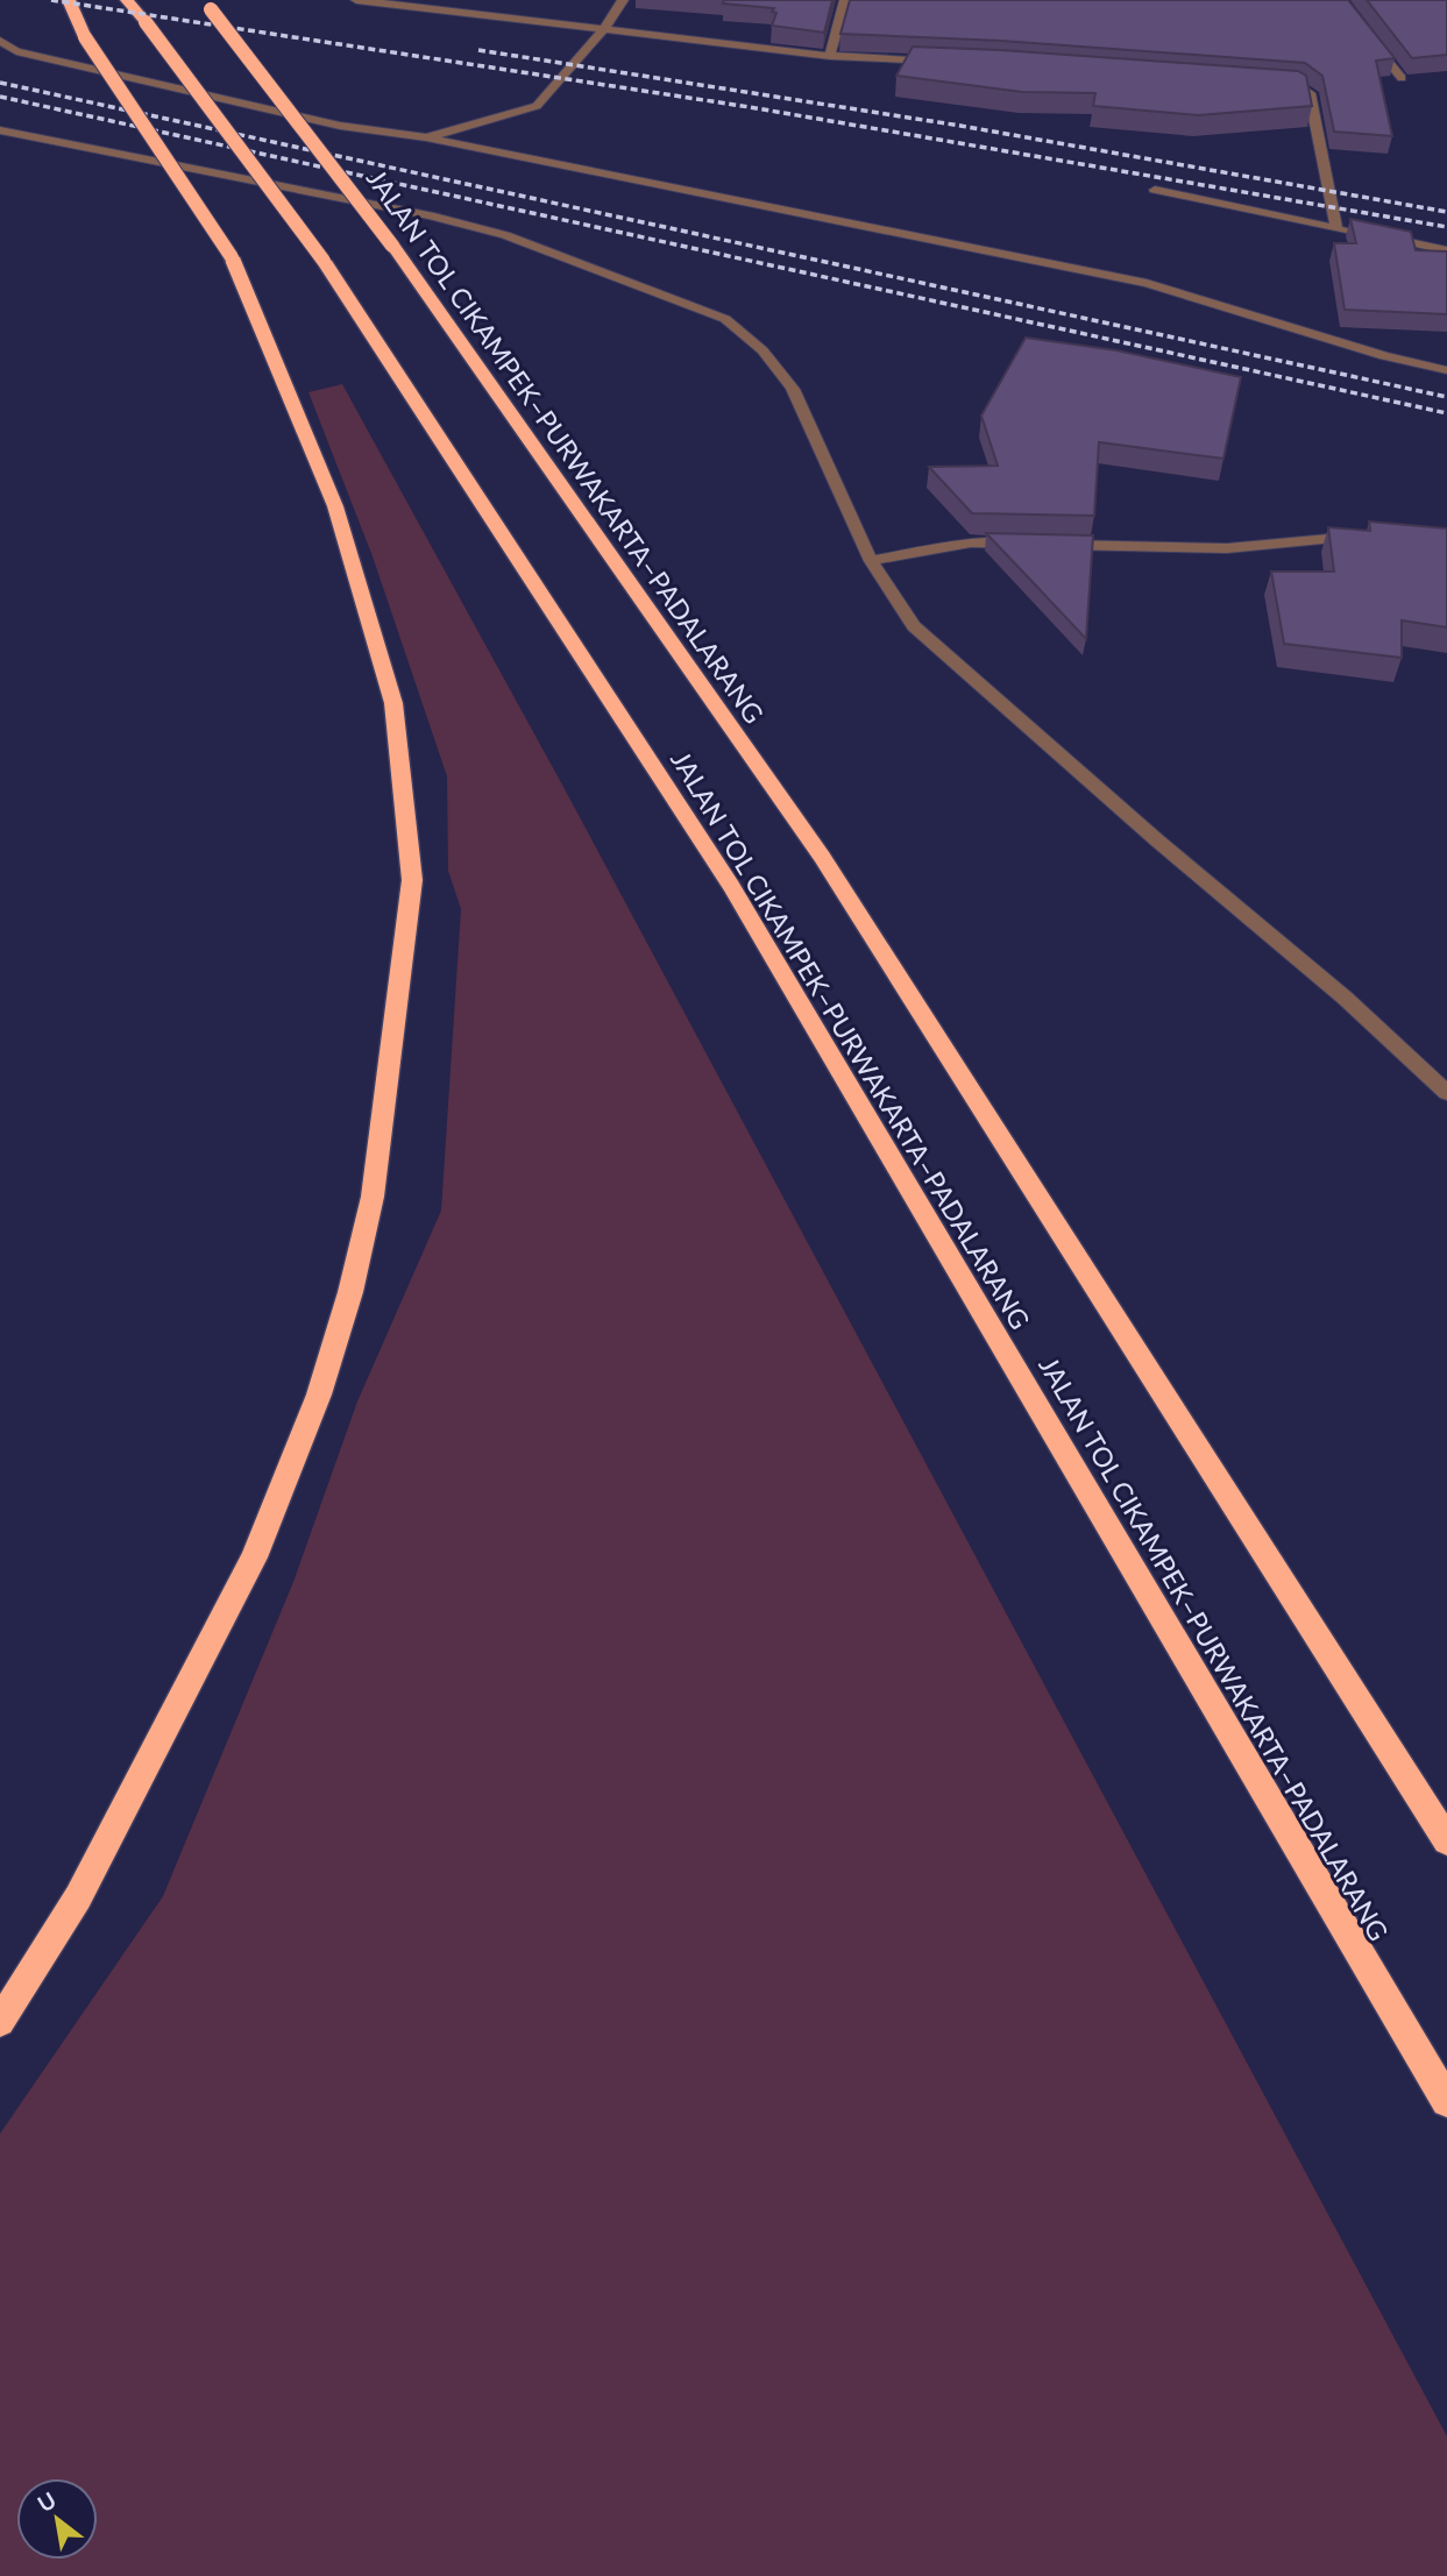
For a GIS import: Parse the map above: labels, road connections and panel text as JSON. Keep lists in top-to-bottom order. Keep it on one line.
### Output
{"streets":{"highway":["JALAN TOL CIKAMPEK–PURWAKARTA–PADALARANG"]},"north":"top left"}
